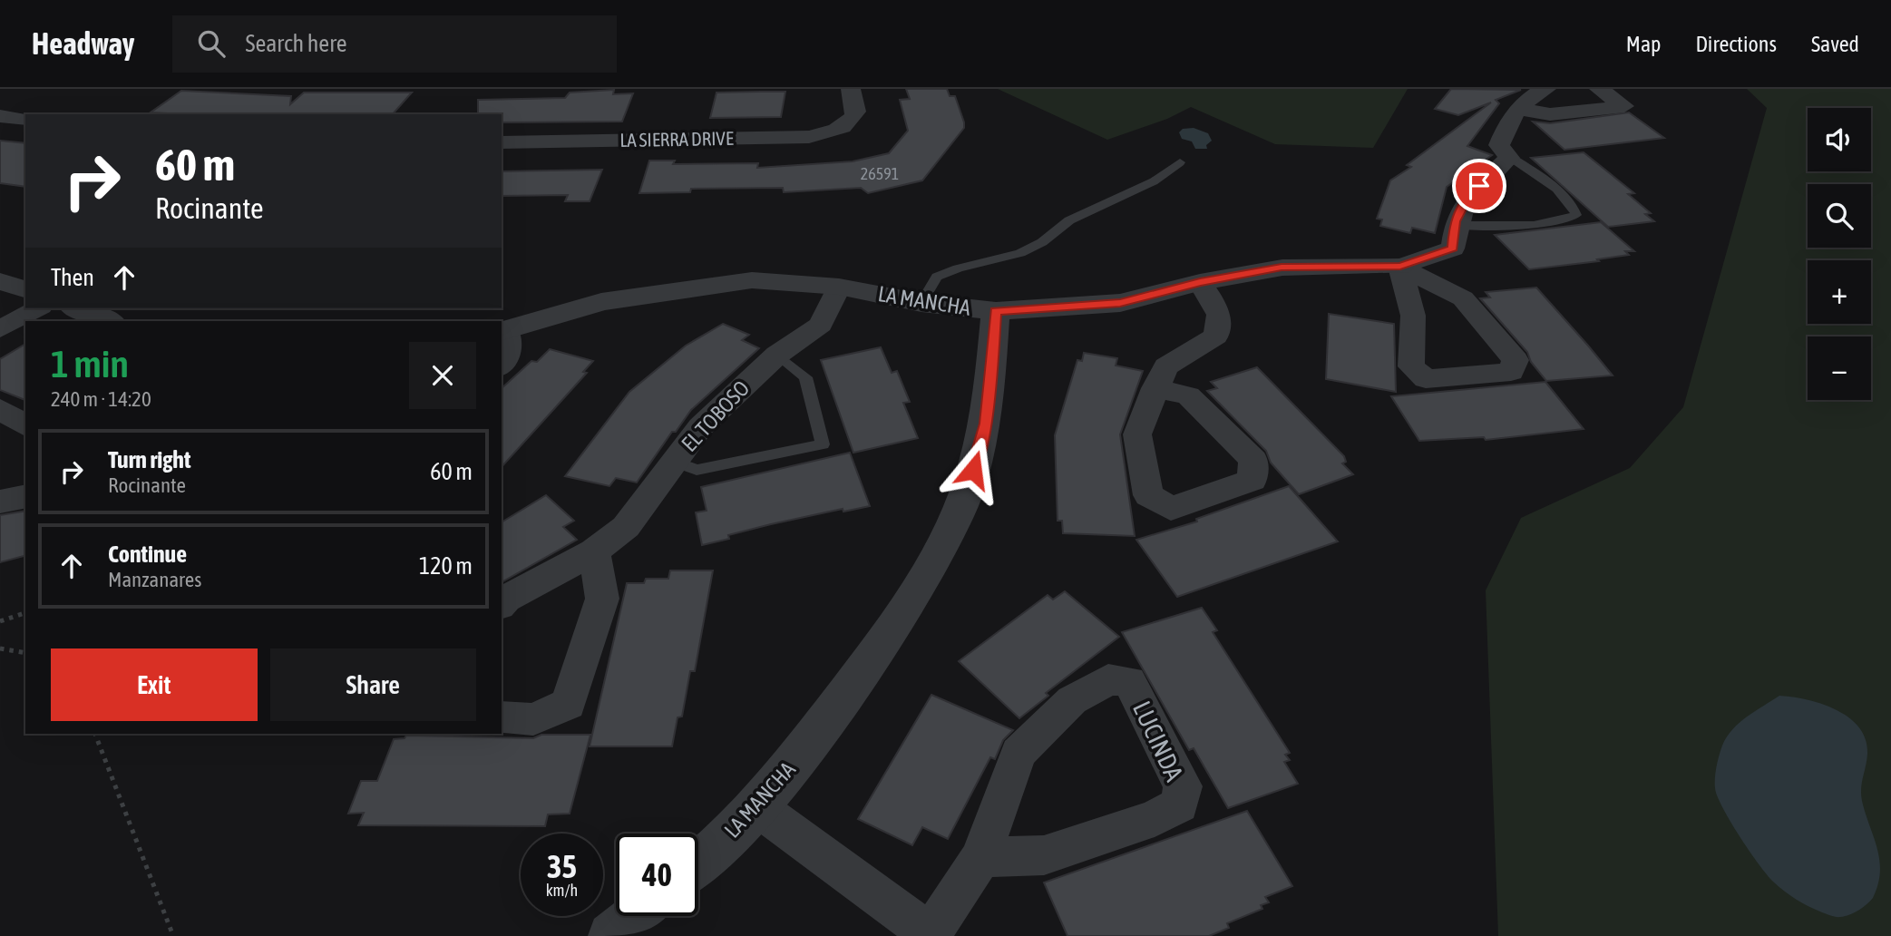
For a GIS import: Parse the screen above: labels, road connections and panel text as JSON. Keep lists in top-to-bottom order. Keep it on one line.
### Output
{"streets":{"street":["LA SIERRA DRIVE","LA MANCHA","EL TOBOSO","LUCINDA"]},"crossings":[["LA MANCHA","EL TOBOSO"],["LA MANCHA","LUCINDA"]],"house_numbers":["26591"],"page":{"header":"Headway","search":"Search here","nav":["Map","Directions","Saved"],"map_buttons":["+","−"],"turn":["60 m","Rocinante"],"then":"Then","heading":["1 min","240 m · 14:20"],"list":[{"name":"Turn right","note":"Rocinante","value":"60 m"},{"name":"Continue","note":"Manzanares","value":"120 m"}],"buttons":["Exit","Share"],"speed":"35 km/h","limit":"40"}}
